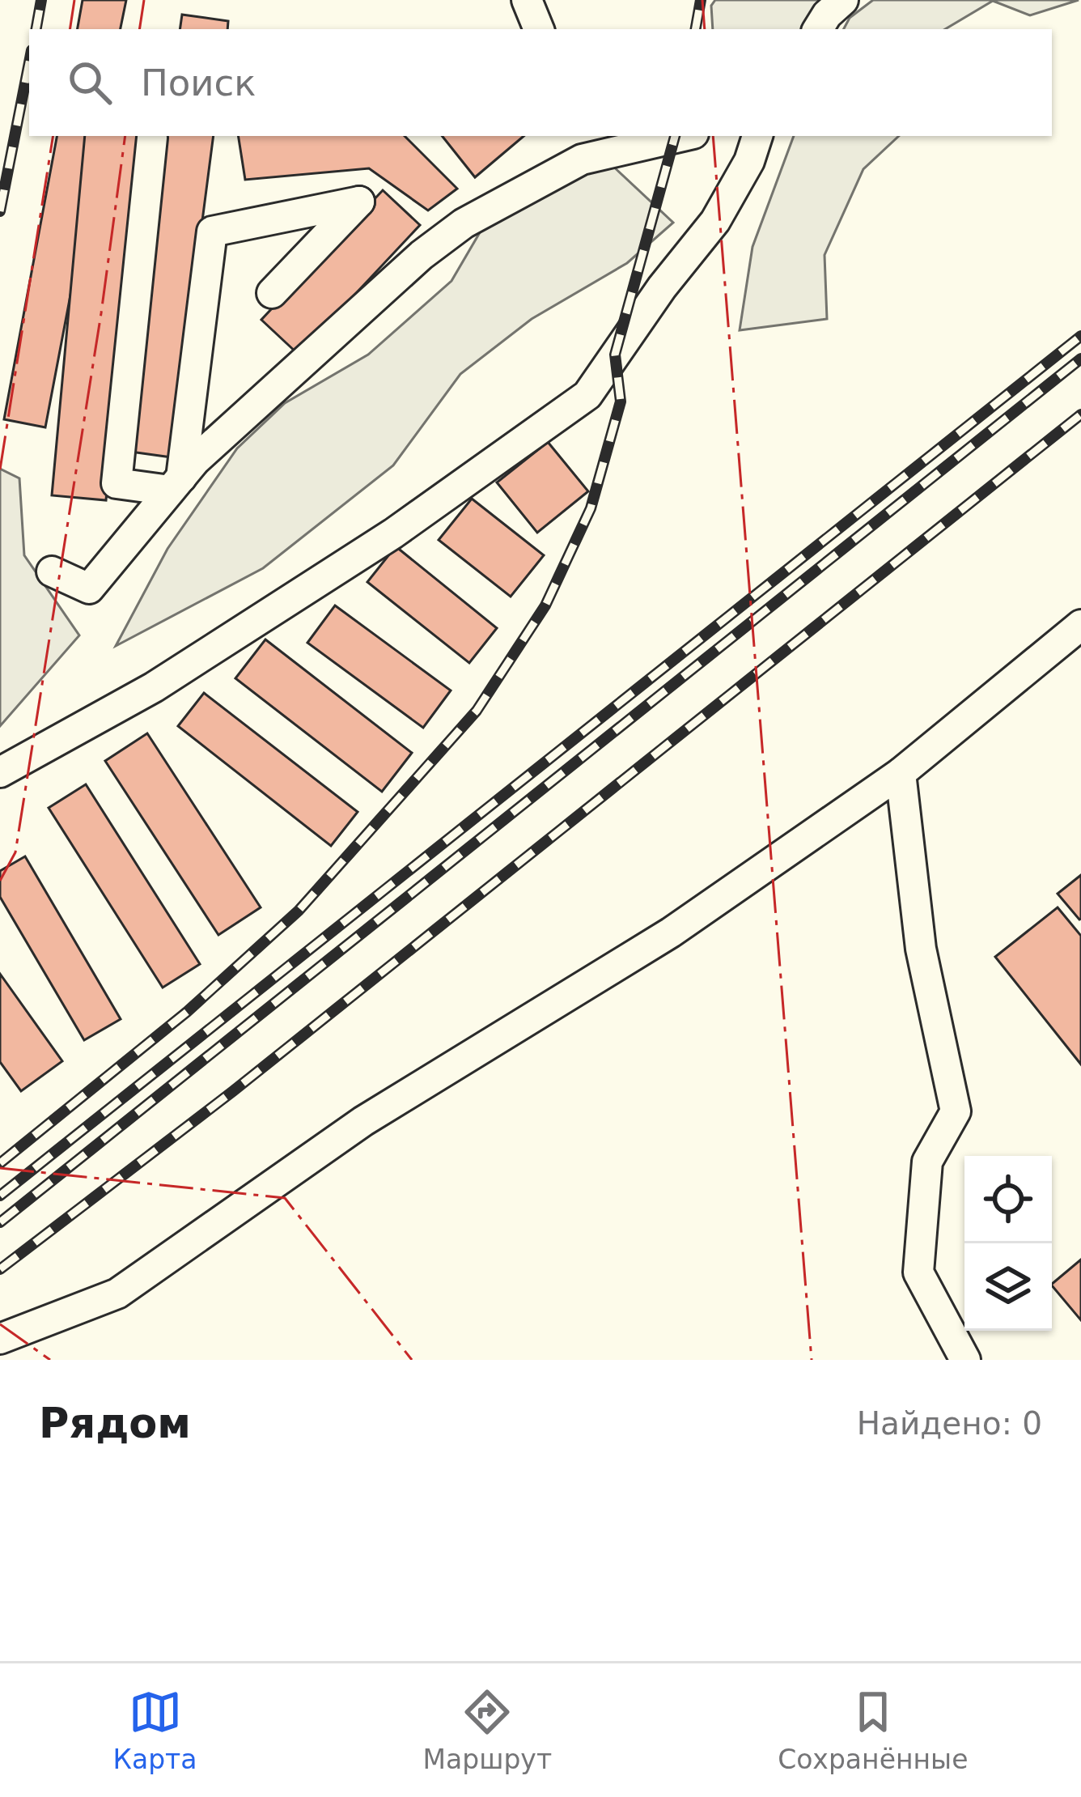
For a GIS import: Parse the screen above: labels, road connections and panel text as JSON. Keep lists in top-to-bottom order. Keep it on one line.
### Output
{"page":{"search":"Поиск","heading":["Рядом","Найдено: 0"],"nav":["Карта","Маршрут","Сохранённые"]}}
